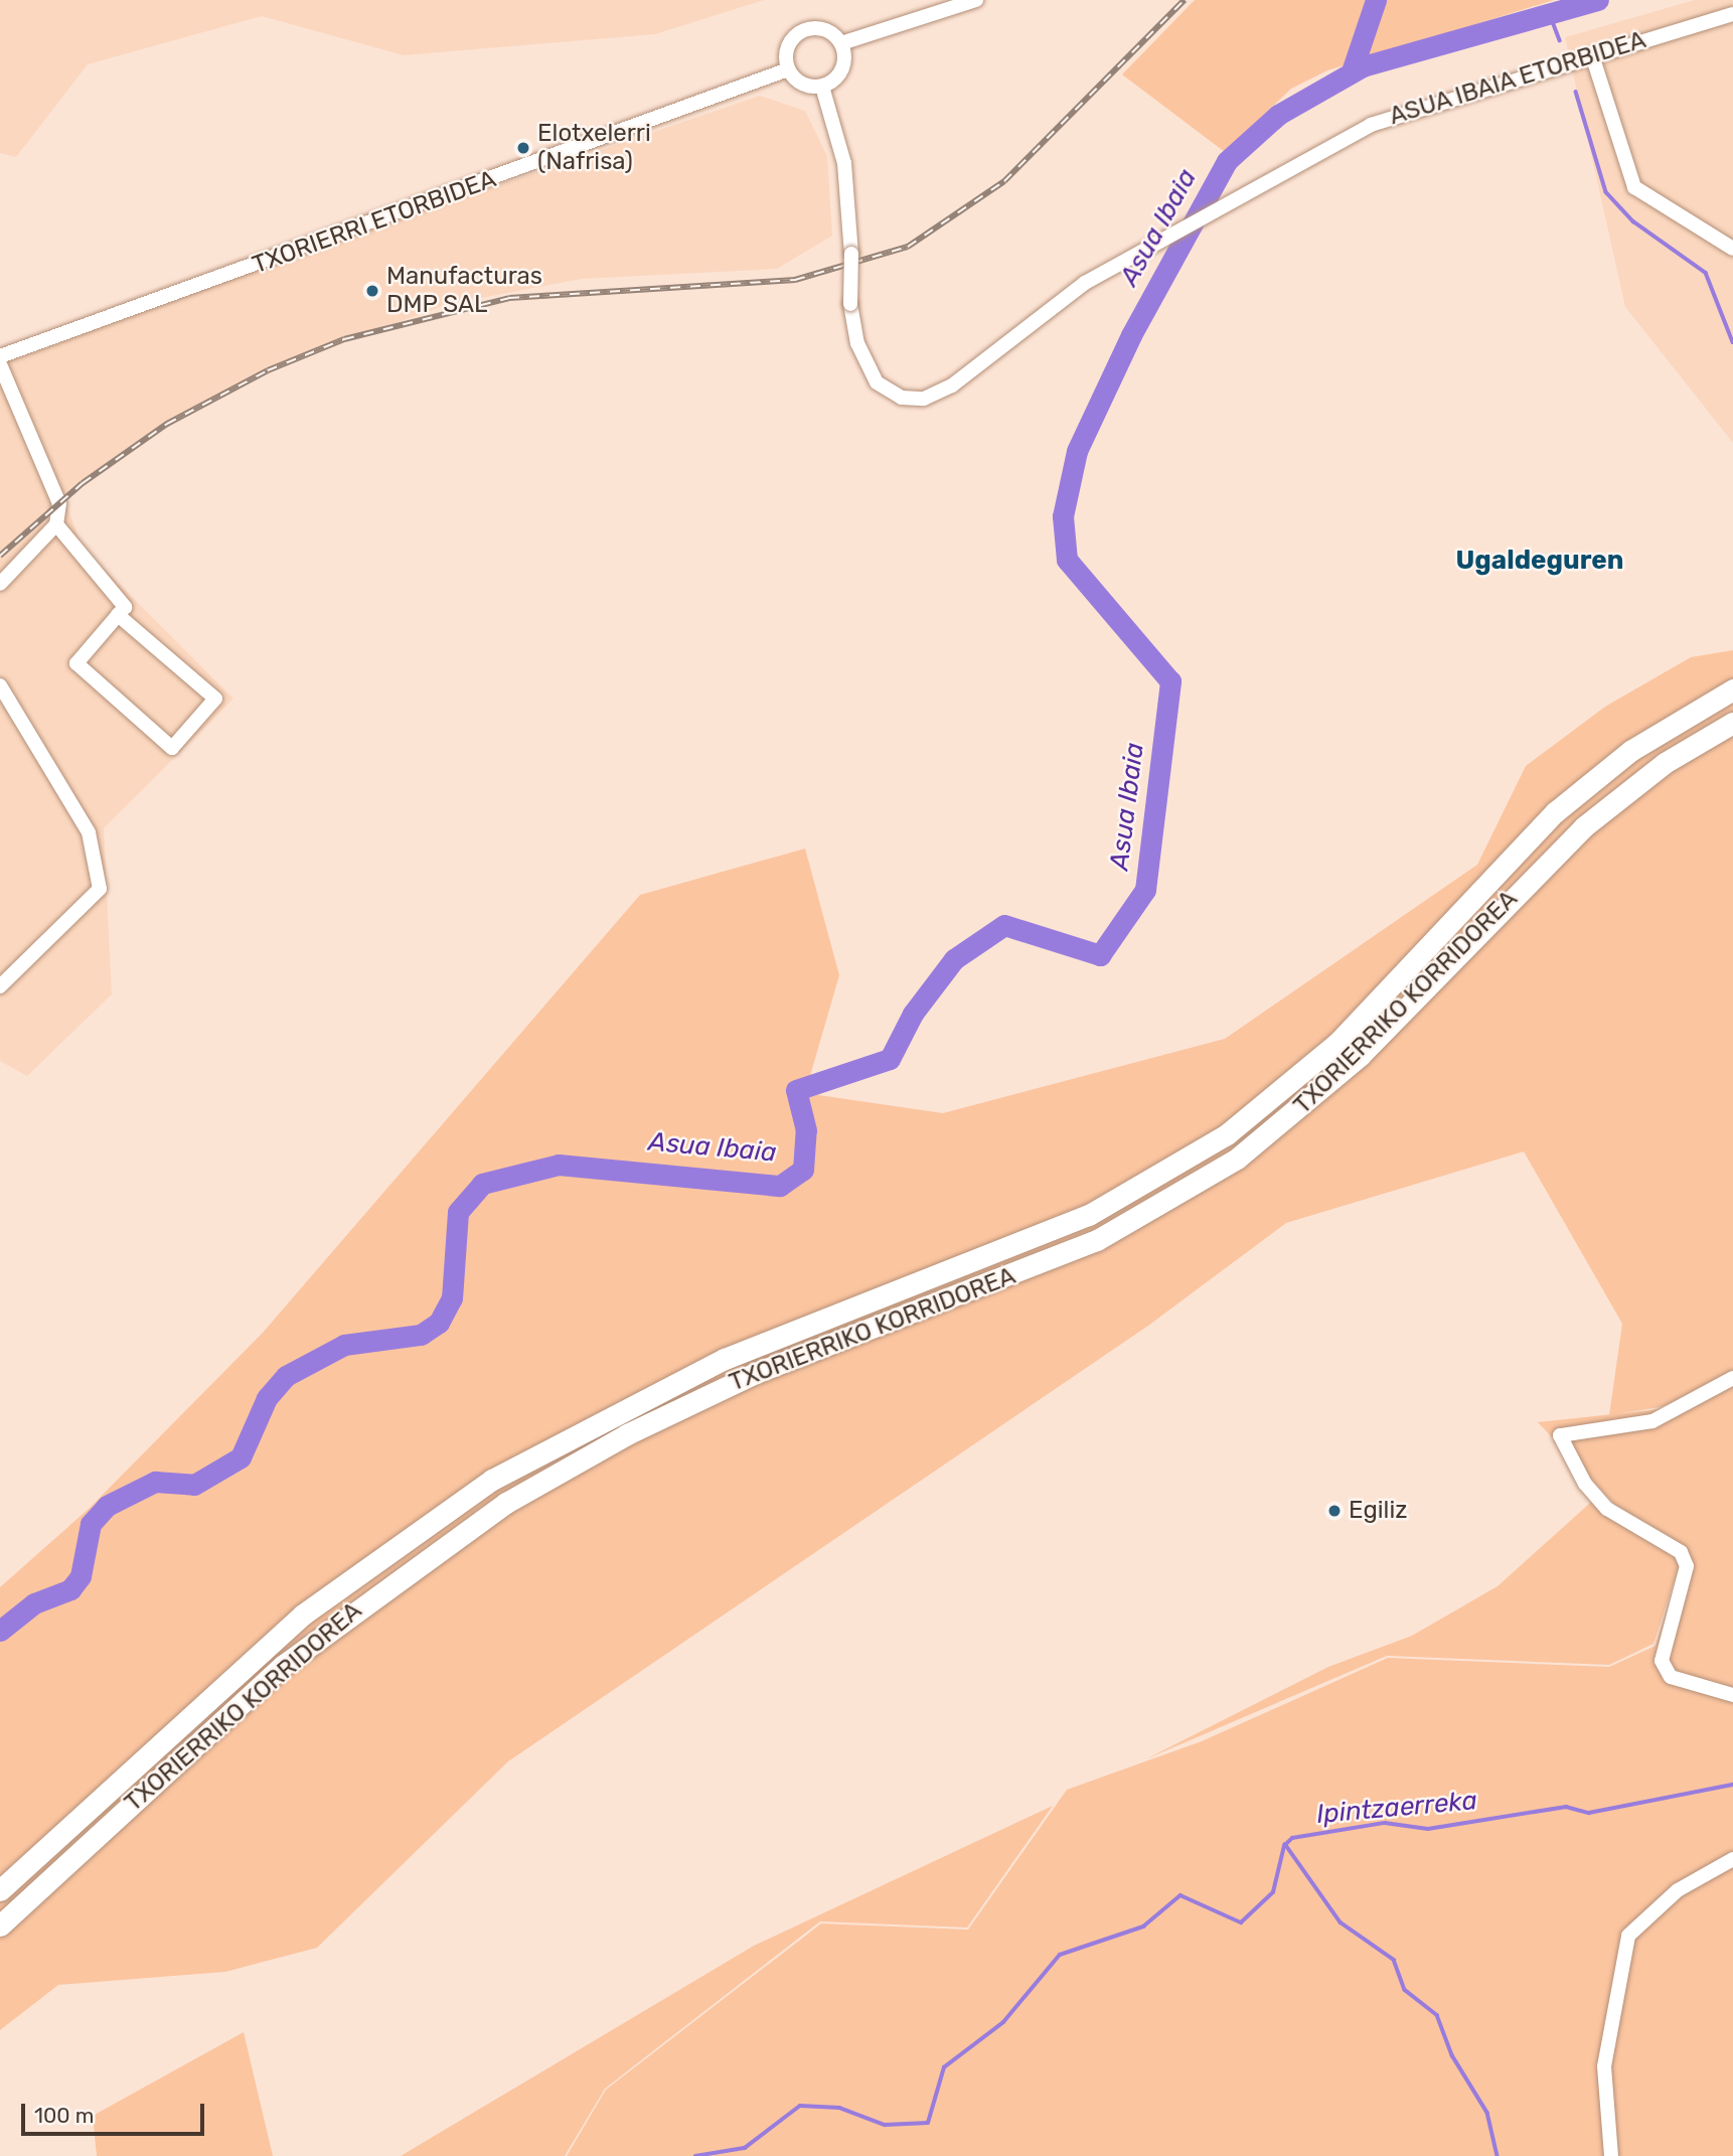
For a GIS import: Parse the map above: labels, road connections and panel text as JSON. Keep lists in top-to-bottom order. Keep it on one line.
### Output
{"streets":{"highway":["TXORIERRIKO KORRIDOREA"],"street":["ASUA IBAIA ETORBIDEA","TXORIERRI ETORBIDEA"]},"crossings":[["ASUA IBAIA ETORBIDEA","TXORIERRI ETORBIDEA"]],"districts":["Ugaldeguren"],"water":["Asua Ibaia","Ipintzaerreka"],"places":["Elotxelerri (Nafrisa)","Manufacturas DMP SAL","Egiliz"],"scale_bar":"100 m"}
